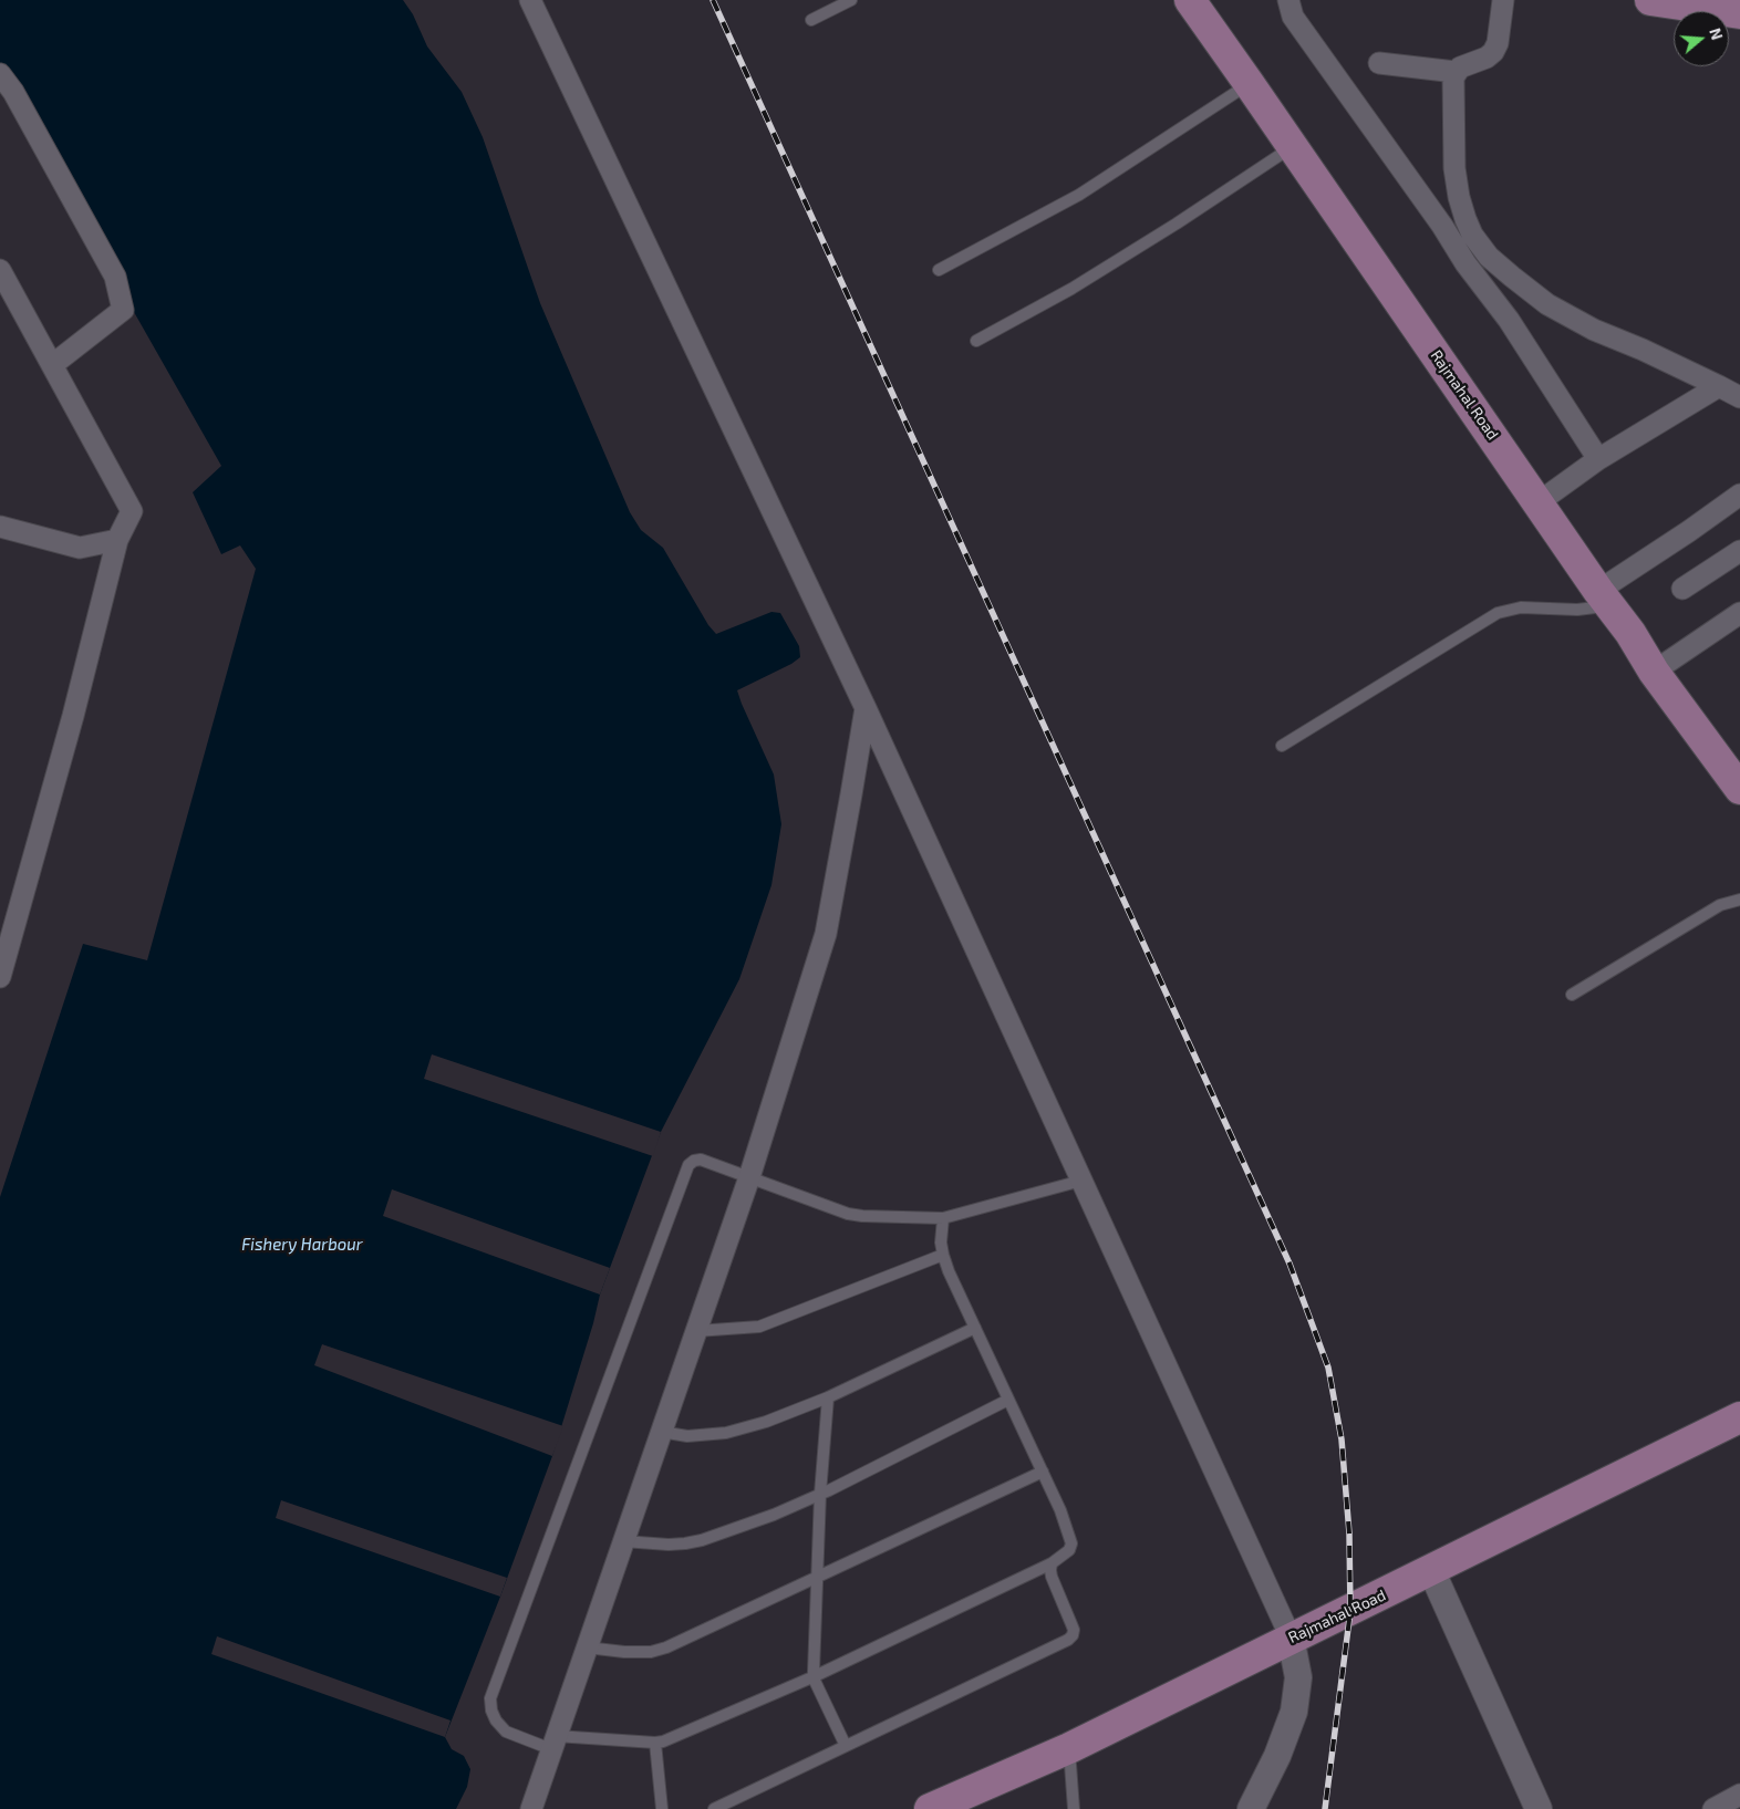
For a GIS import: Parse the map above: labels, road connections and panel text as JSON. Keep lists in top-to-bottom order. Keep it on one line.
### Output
{"streets":{"main road":["Rajmahal Road"]},"water":["Fishery Harbour"],"north":"right"}
